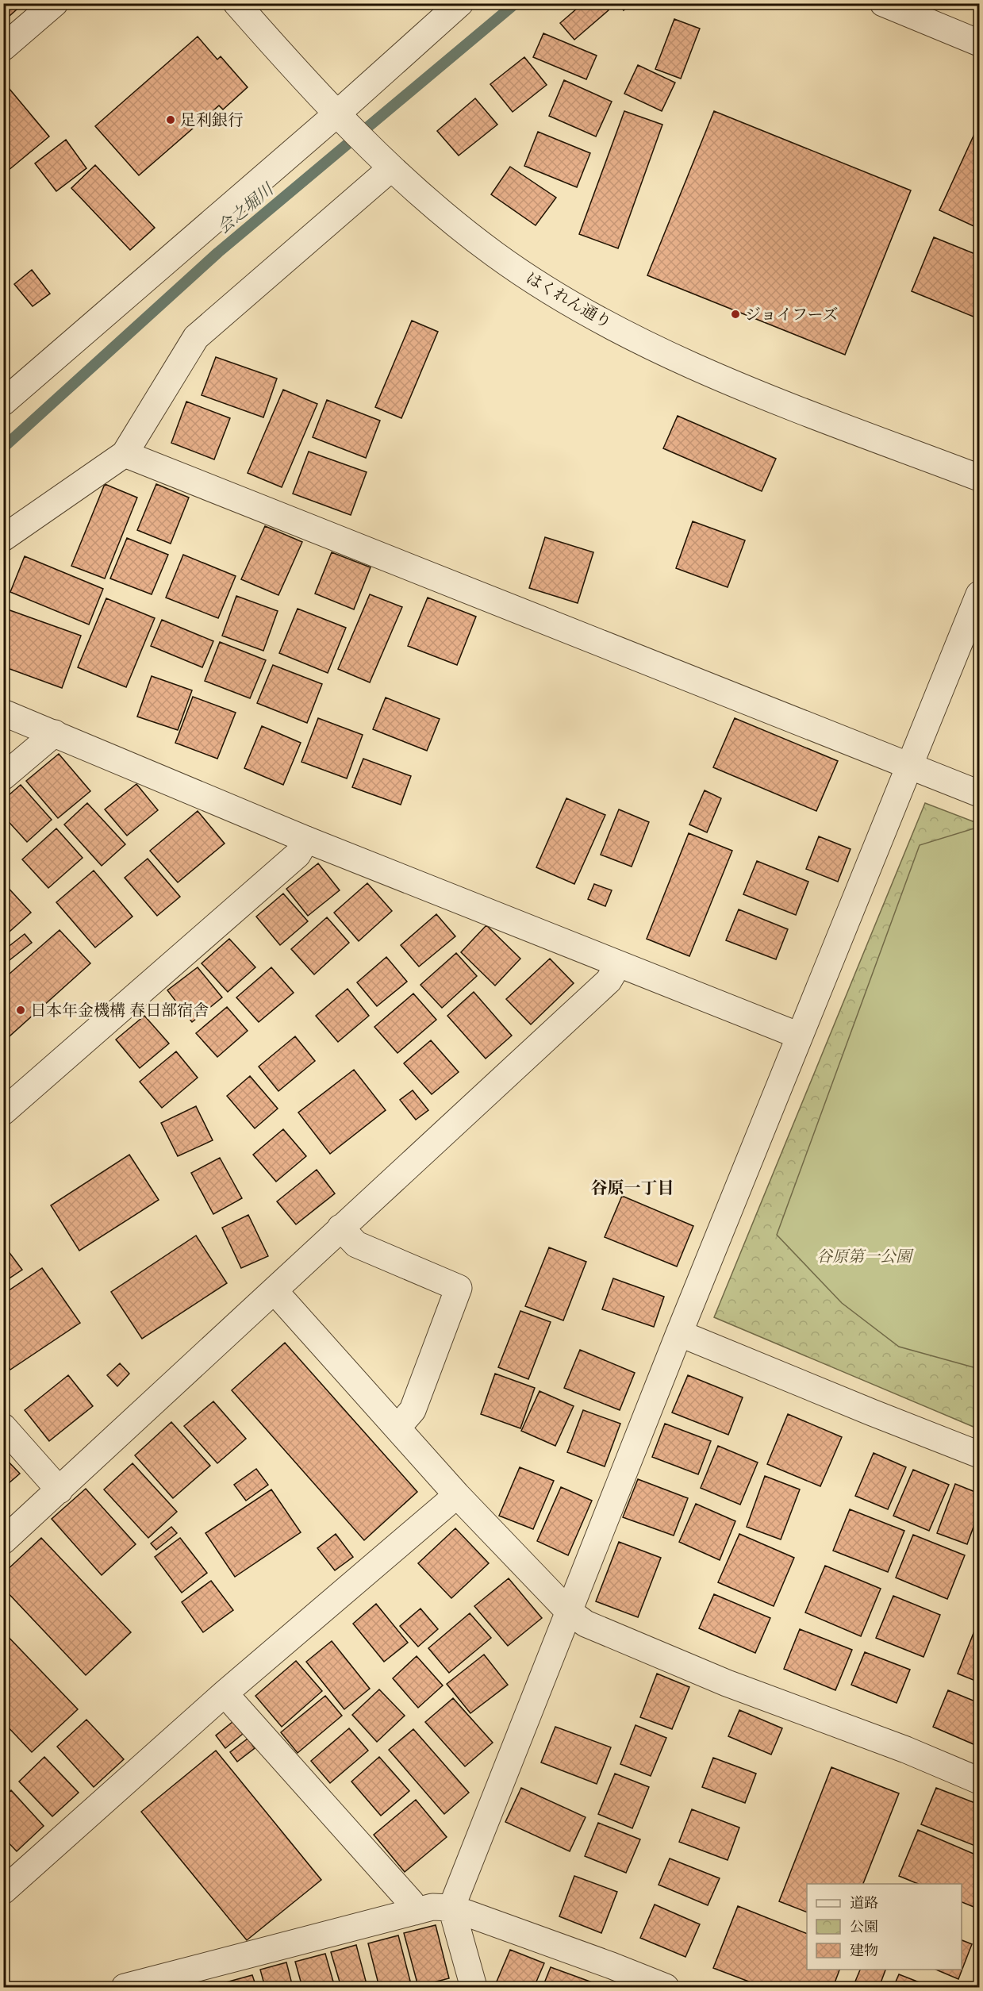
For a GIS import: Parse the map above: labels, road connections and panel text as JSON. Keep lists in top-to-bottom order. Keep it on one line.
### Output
{"streets":{"street":["はくれん通り"]},"districts":["谷原一丁目"],"water":["会之堀川"],"parks":["谷原第一公園"],"places":["足利銀行","ジョイフーズ","日本年金機構 春日部宿舎"],"legend":["道路","公園","建物"]}
